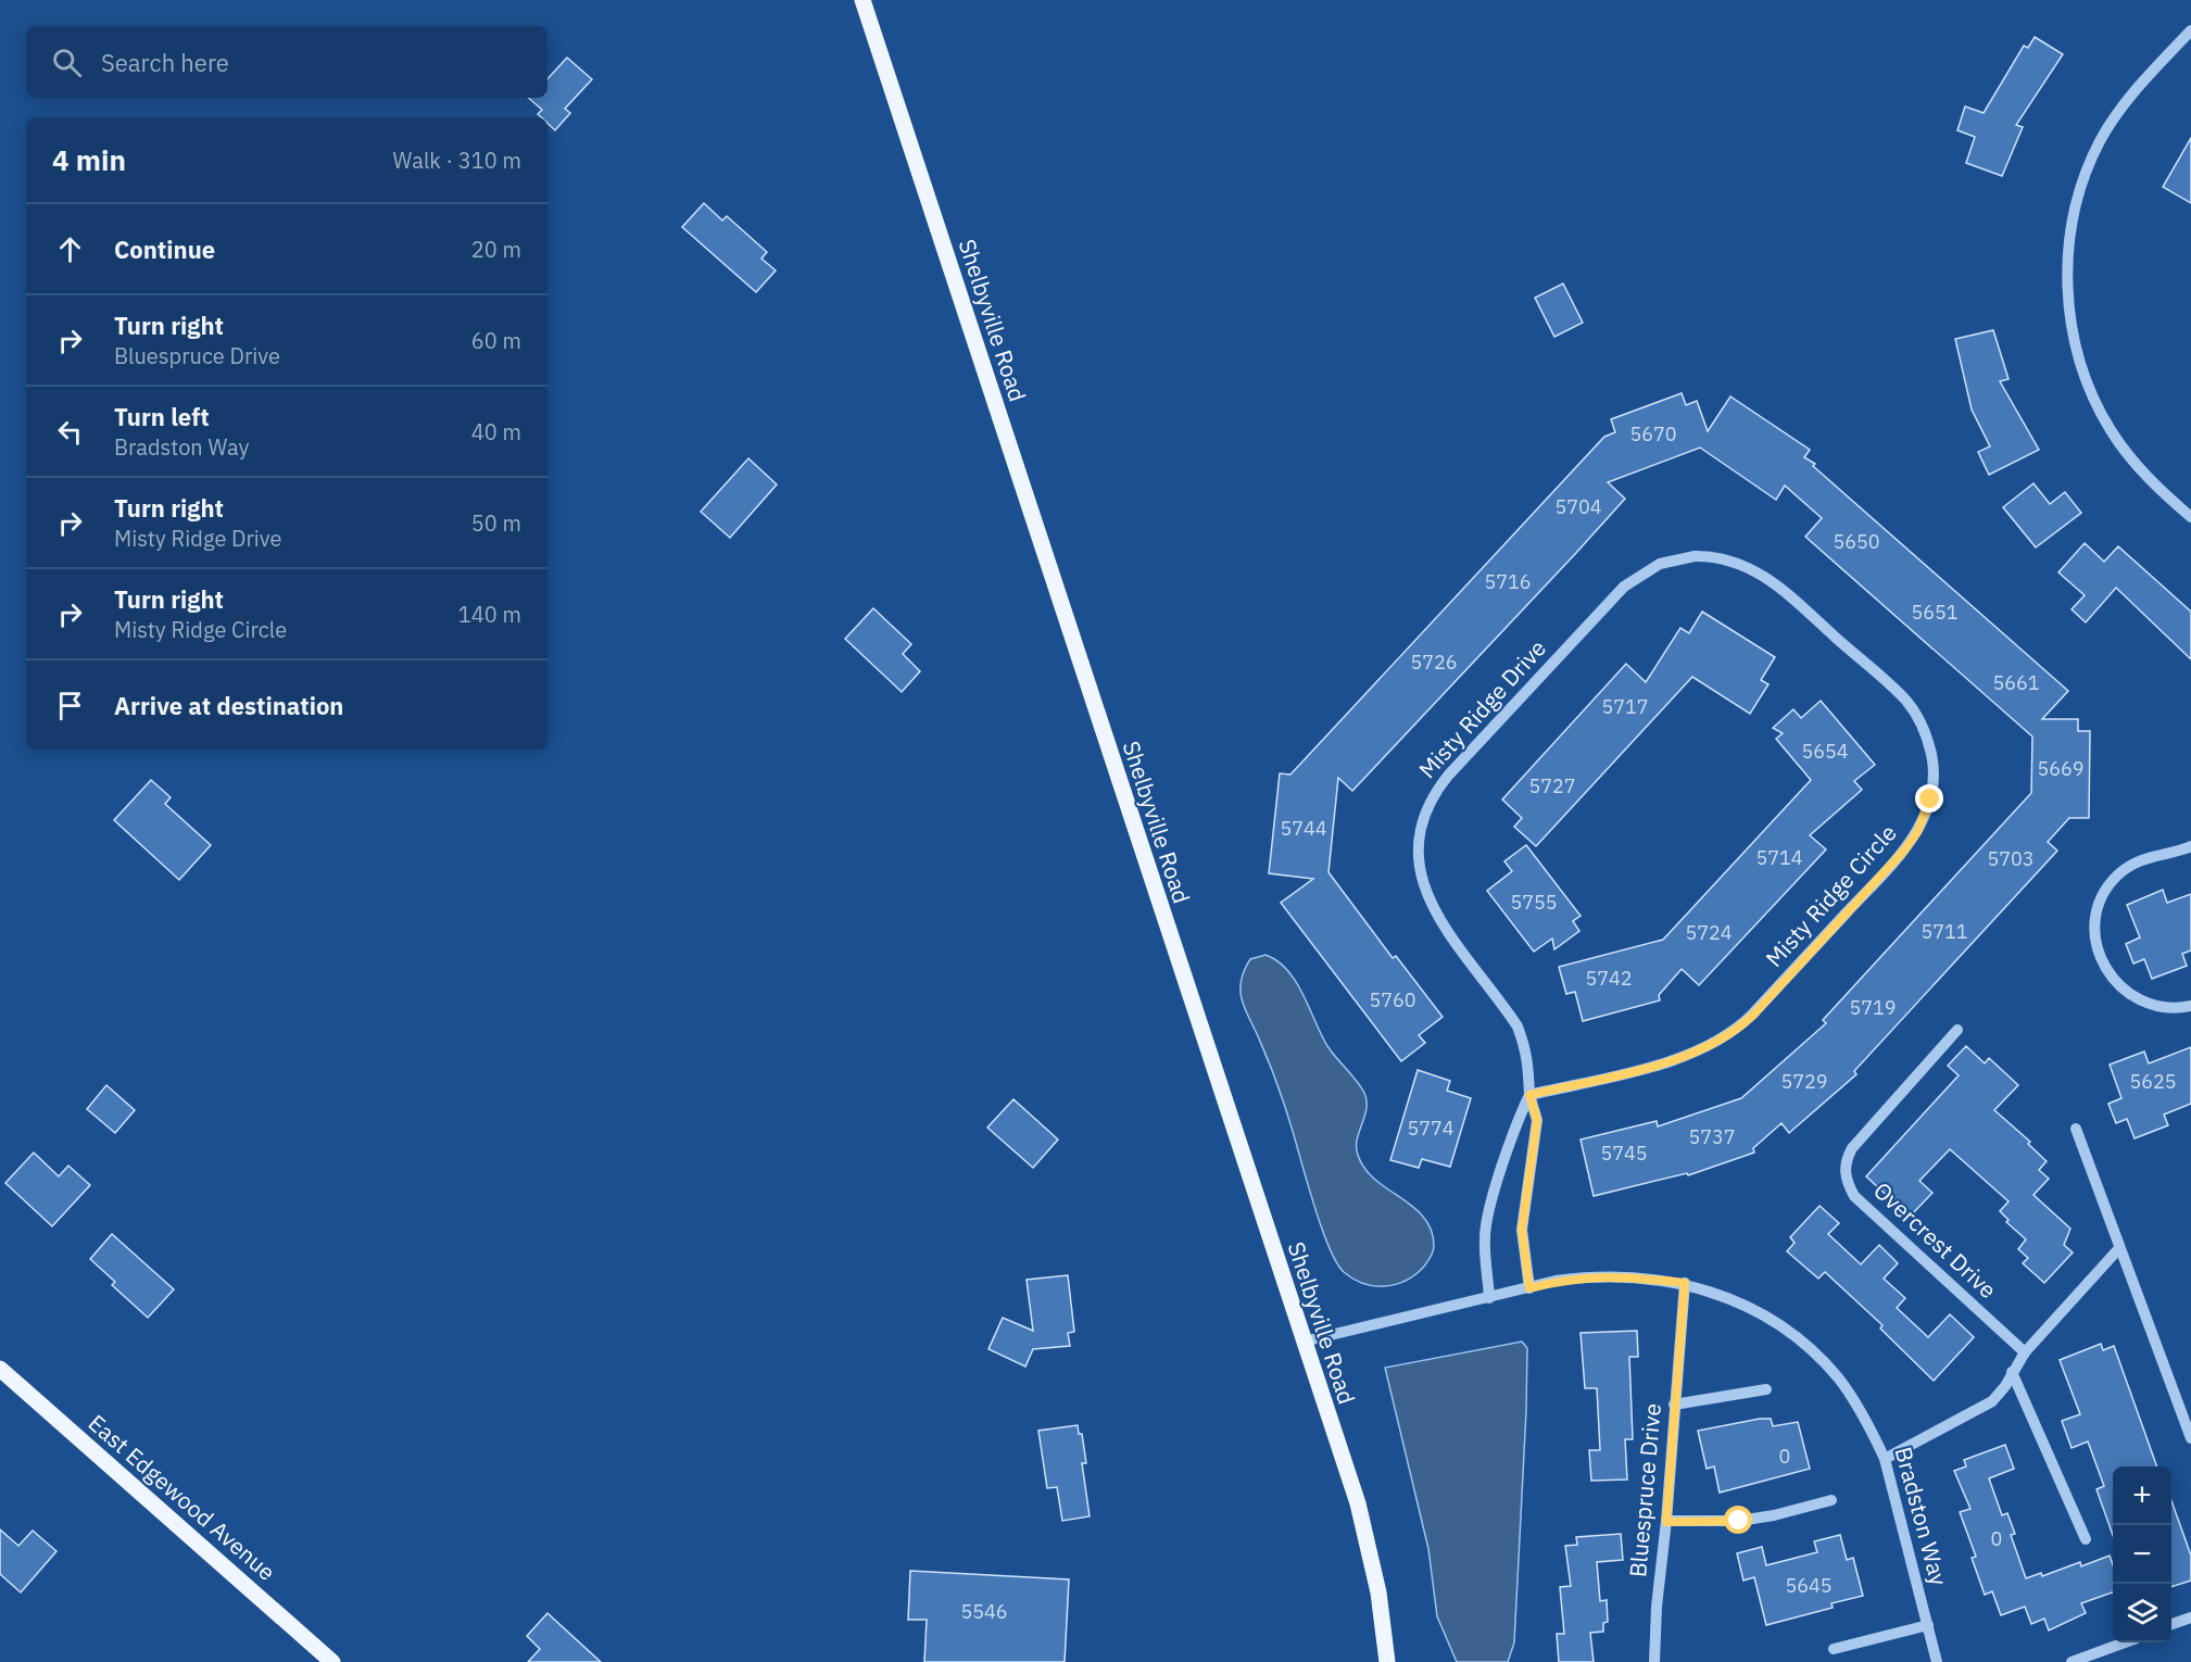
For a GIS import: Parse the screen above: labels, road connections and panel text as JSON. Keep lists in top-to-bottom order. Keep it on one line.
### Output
{"streets":{"main road":["Shelbyville Road","East Edgewood Avenue"],"street":["Misty Ridge Drive","Misty Ridge Circle","Overcrest Drive","Bluespruce Drive","Bradston Way"]},"crossings":[["Shelbyville Road","Bradston Way"],["Misty Ridge Drive","Misty Ridge Circle"],["Misty Ridge Drive","Bradston Way"],["Bluespruce Drive","Bradston Way"]],"house_numbers":["5670","5704","5650","5716","5651","5726","5661","5717","5654","5669","5727","5744","5714","5703","5755","5711","5724","5742","5760","5719","5729","5625","5774","5737","5745","0","0","5645","5546"],"page":{"search":"Search here","heading":["4 min","Walk · 310 m"],"list":[["Continue","20 m"],["Turn right","Bluespruce Drive","60 m"],["Turn left","Bradston Way","40 m"],["Turn right","Misty Ridge Drive","50 m"],["Turn right","Misty Ridge Circle","140 m"],"Arrive at destination"],"map_buttons":["+","−"]}}
